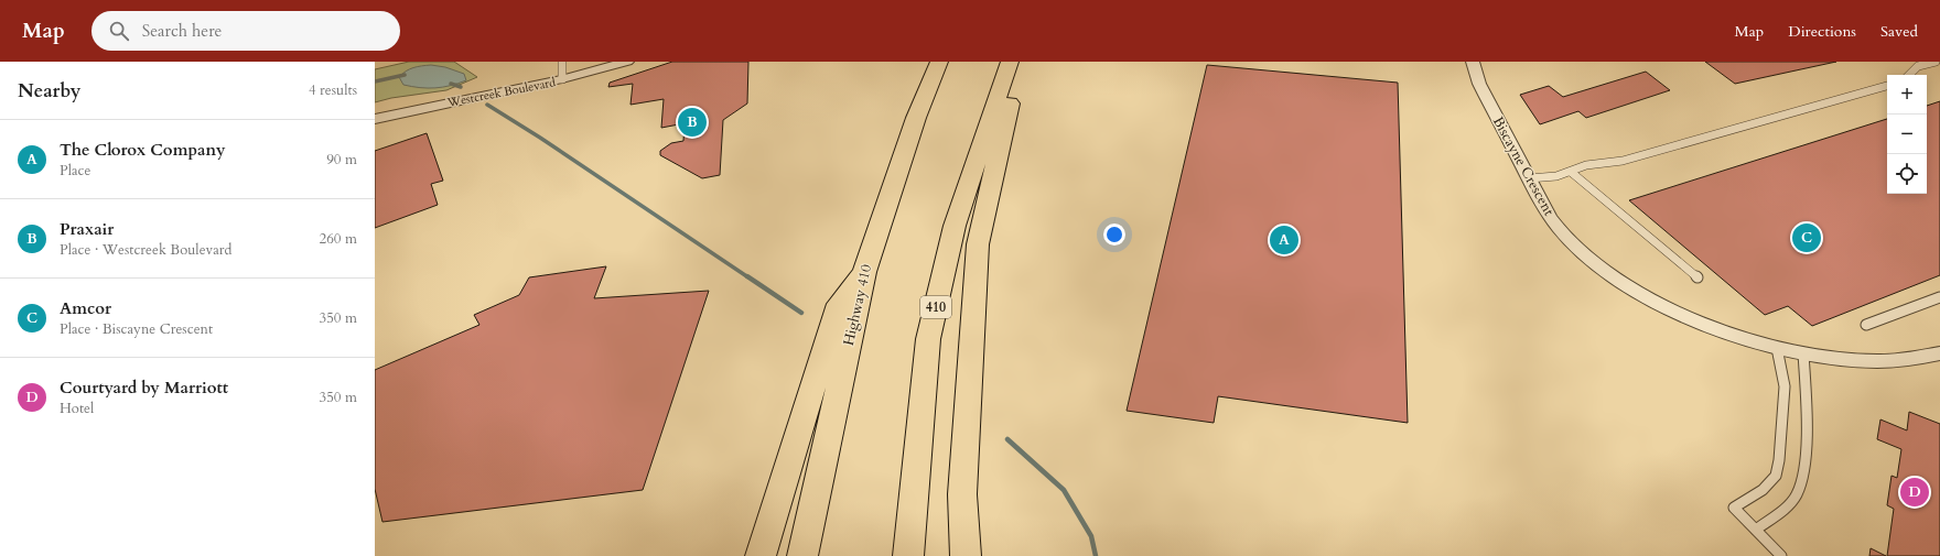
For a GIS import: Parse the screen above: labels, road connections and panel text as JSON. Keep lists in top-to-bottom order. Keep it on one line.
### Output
{"streets":{"highway":["Highway 410","410"],"street":["Westcreek Boulevard","Biscayne Crescent"]},"page":{"header":"Map","search":"Search here","nav":["Map","Directions","Saved"],"heading":["Nearby","4 results"],"map_buttons":["+","−"],"pins":["B","C","A","D"],"list":[{"mark":"A","name":"The Clorox Company","note":"Place","value":"90 m"},{"mark":"B","name":"Praxair","note":"Place · Westcreek Boulevard","value":"260 m"},{"mark":"C","name":"Amcor","note":"Place · Biscayne Crescent","value":"350 m"},{"mark":"D","name":"Courtyard by Marriott","note":"Hotel","value":"350 m"}]}}
